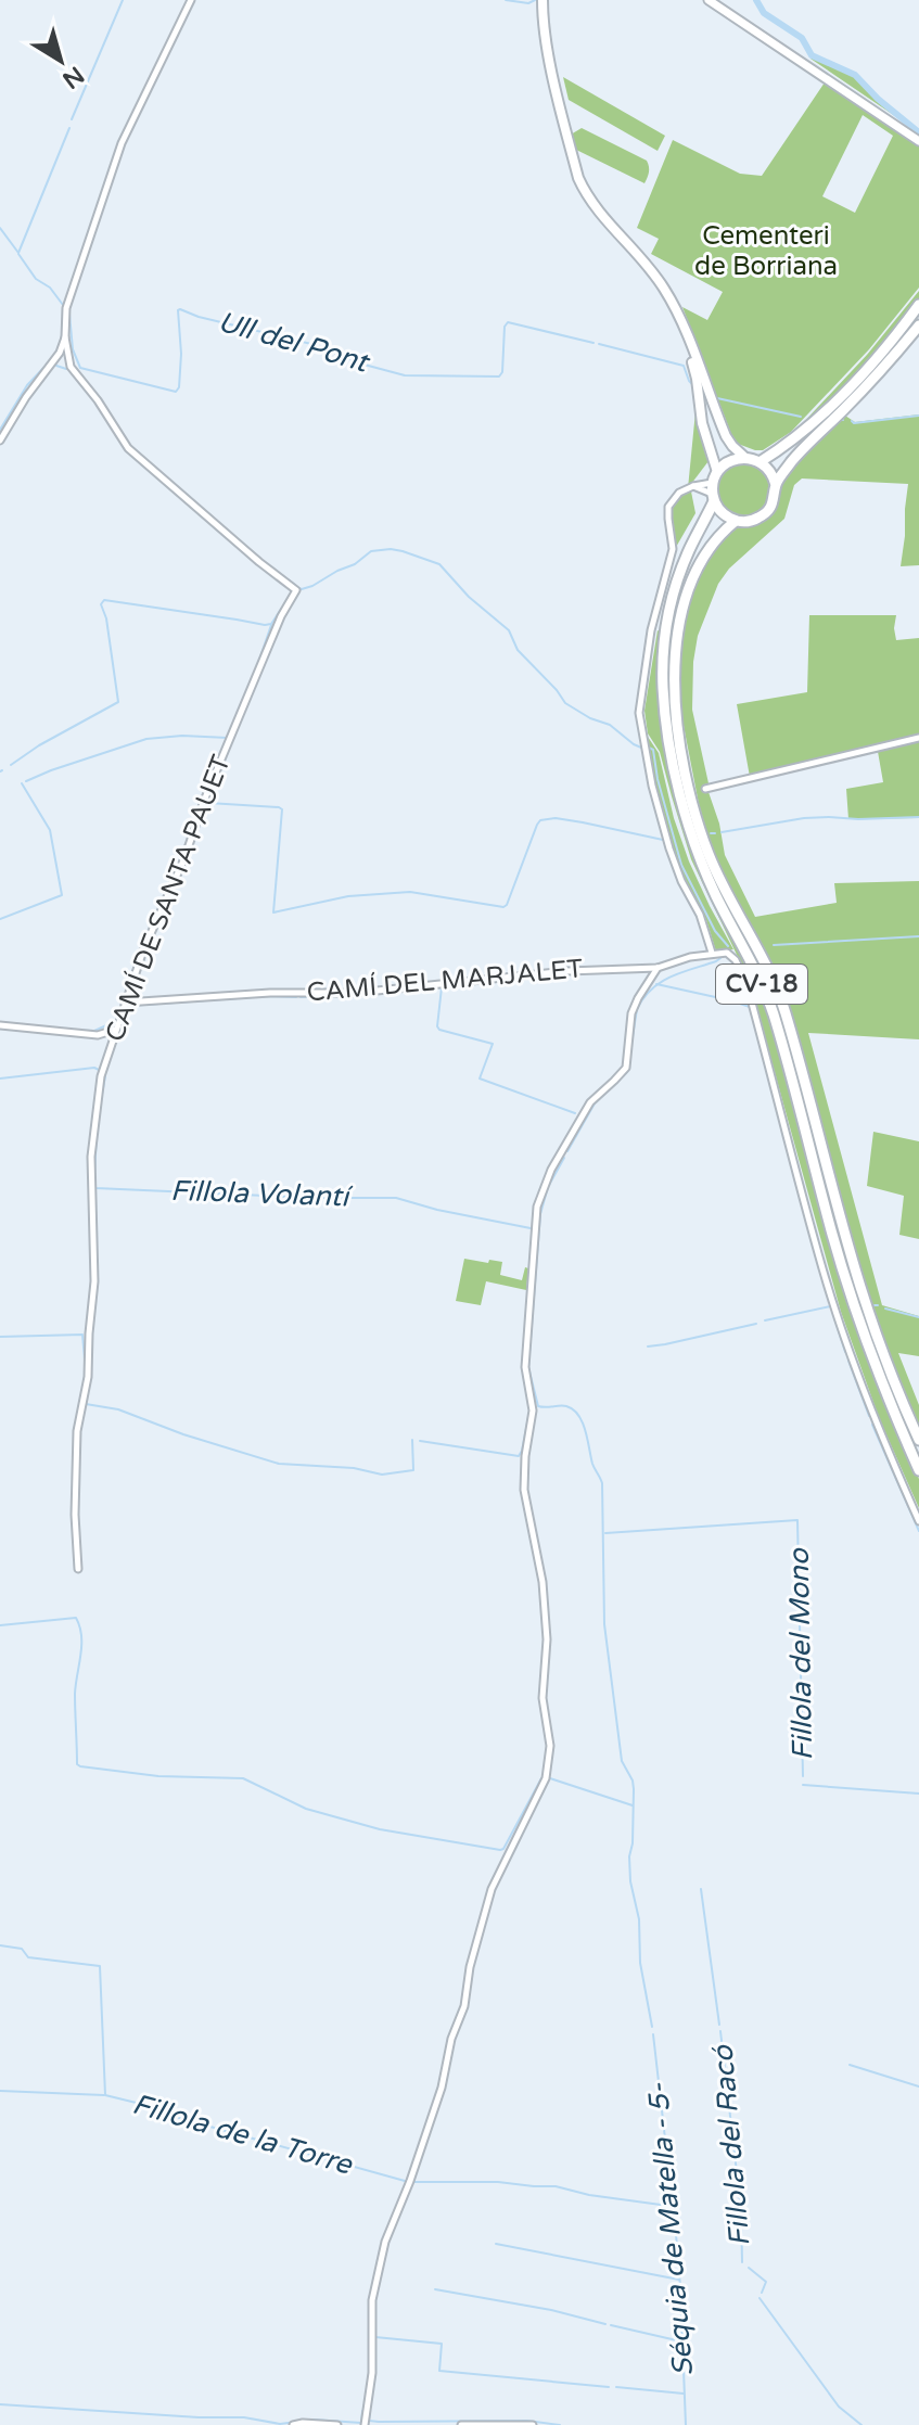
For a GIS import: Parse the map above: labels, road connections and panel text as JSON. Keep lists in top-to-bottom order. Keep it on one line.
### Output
{"streets":{"main road":["CV-18"],"street":["CAMÍ DE SANTA PAUET","CAMÍ DEL MARJALET"]},"crossings":[["CAMÍ DE SANTA PAUET","CAMÍ DEL MARJALET"]],"water":["Ull del Pont","Fillola Volantí","Fillola del Mono","Fillola de la Torre","Fillola del Racó","Séquia de Matella - 5-"],"parks":["Cementeri de Borriana"],"north":"bottom right"}
